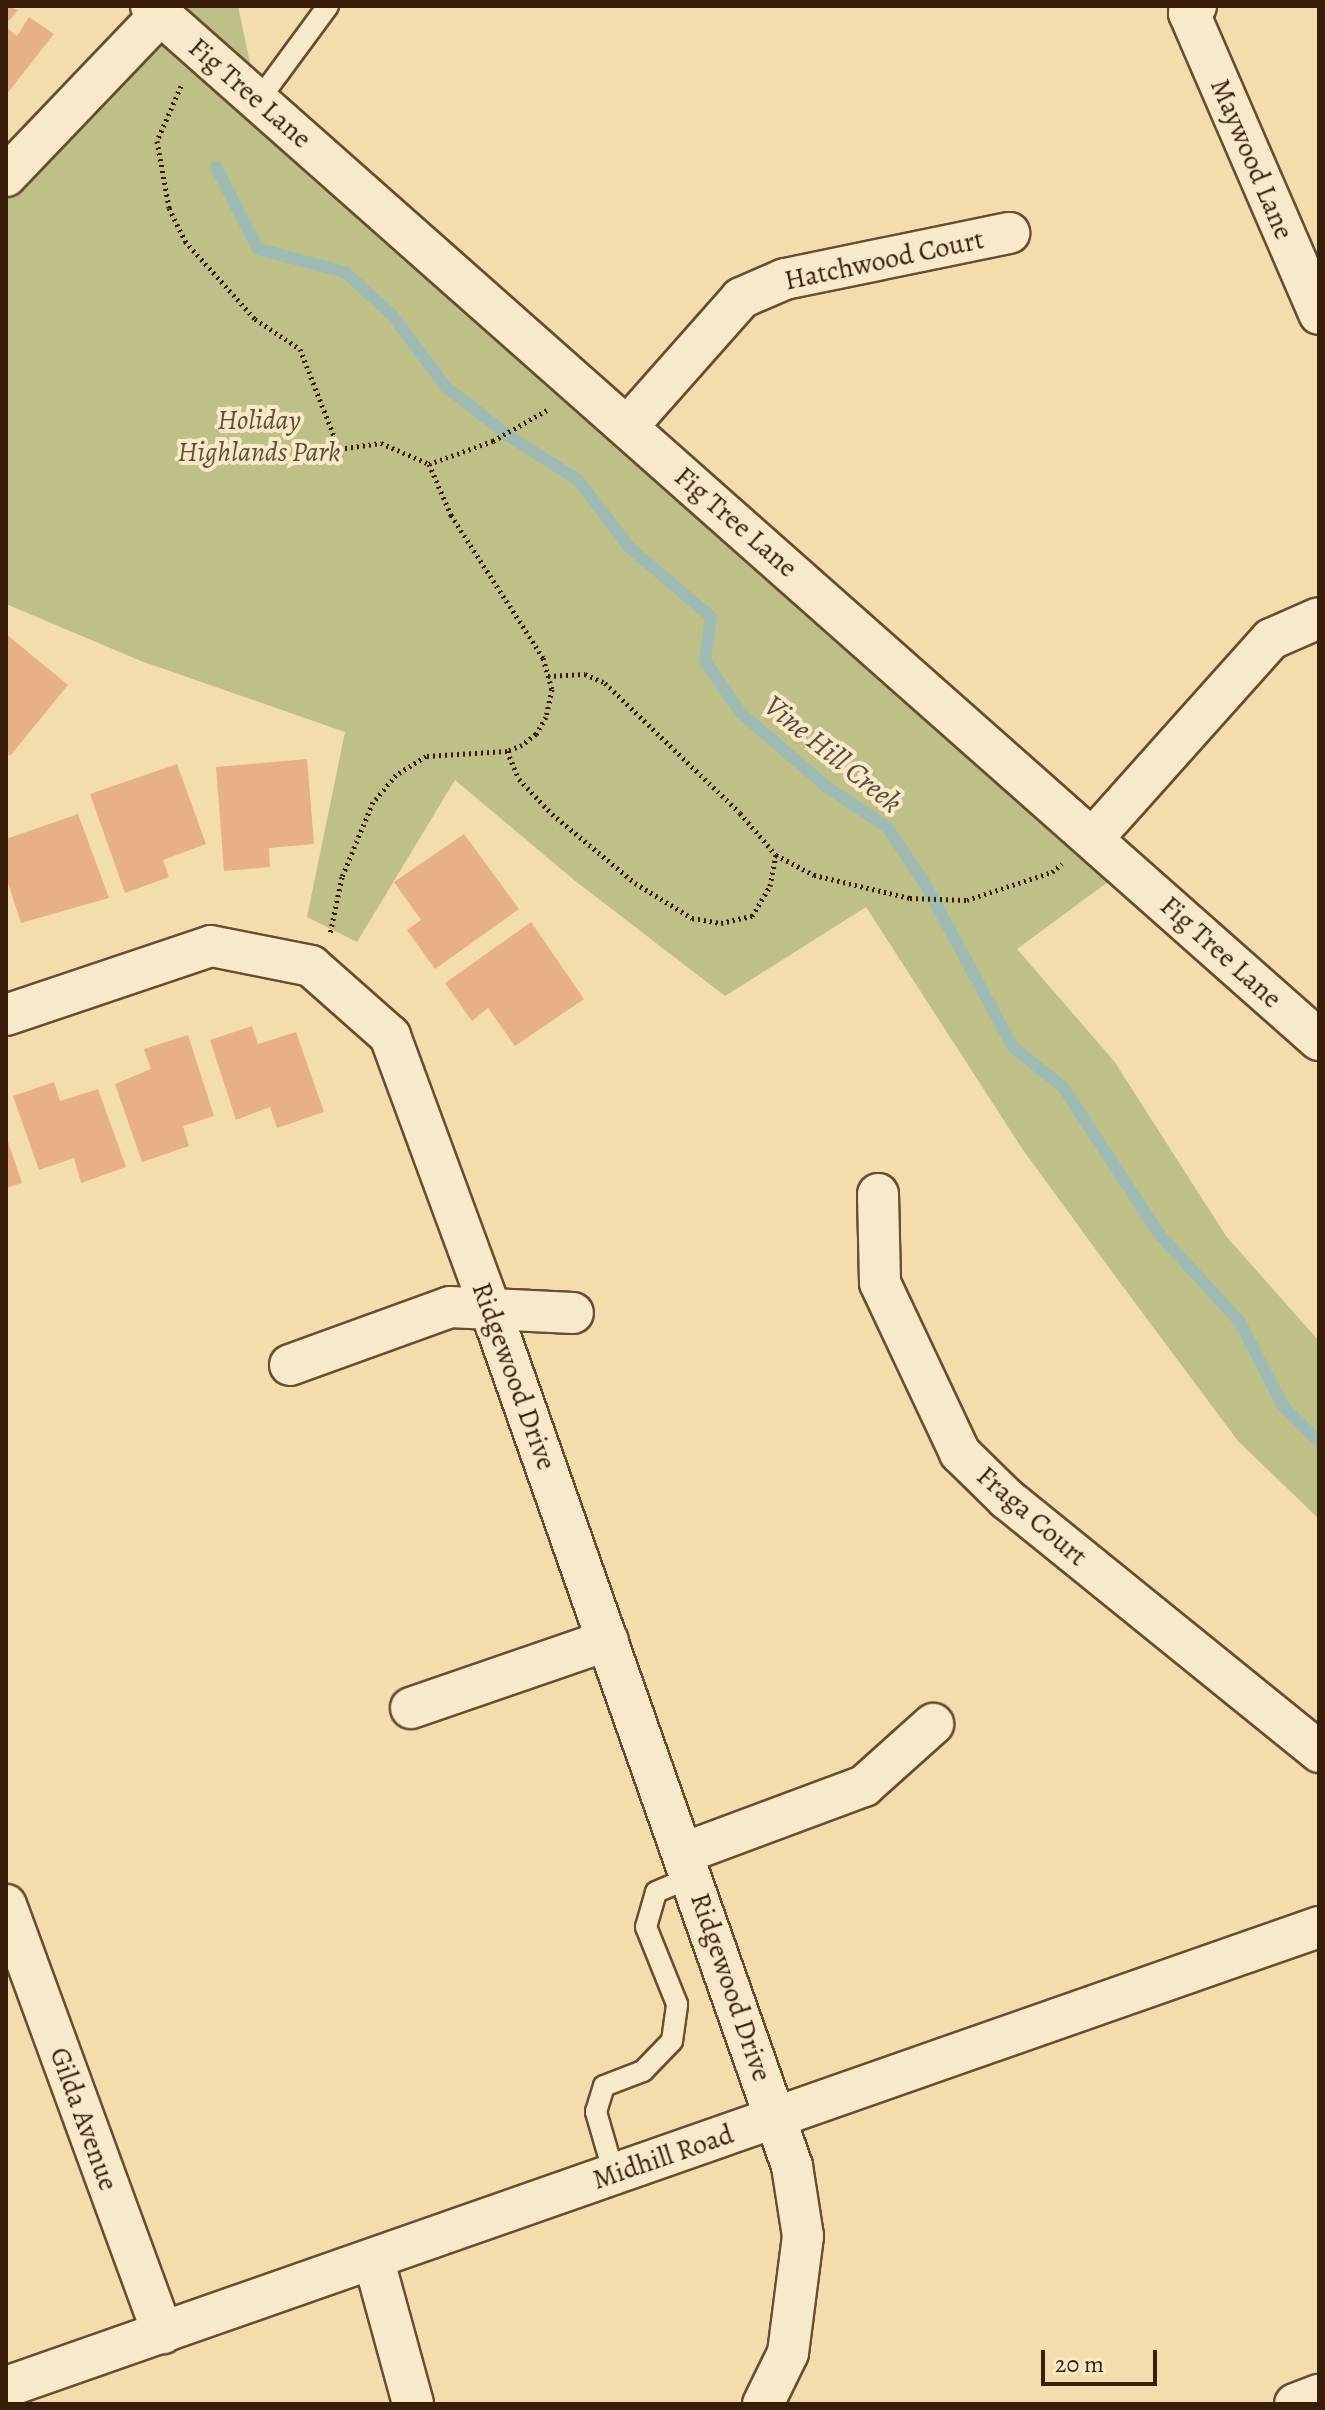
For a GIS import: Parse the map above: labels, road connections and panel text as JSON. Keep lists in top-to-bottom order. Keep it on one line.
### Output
{"streets":{"street":["Fig Tree Lane","Maywood Lane","Hatchwood Court","Ridgewood Drive","Fraga Court","Gilda Avenue","Midhill Road"]},"crossings":[["Fig Tree Lane","Hatchwood Court"],["Ridgewood Drive","Midhill Road"],["Gilda Avenue","Midhill Road"]],"water":["Vine Hill Creek"],"parks":["Holiday Highlands Park"],"scale_bar":"20 m"}
